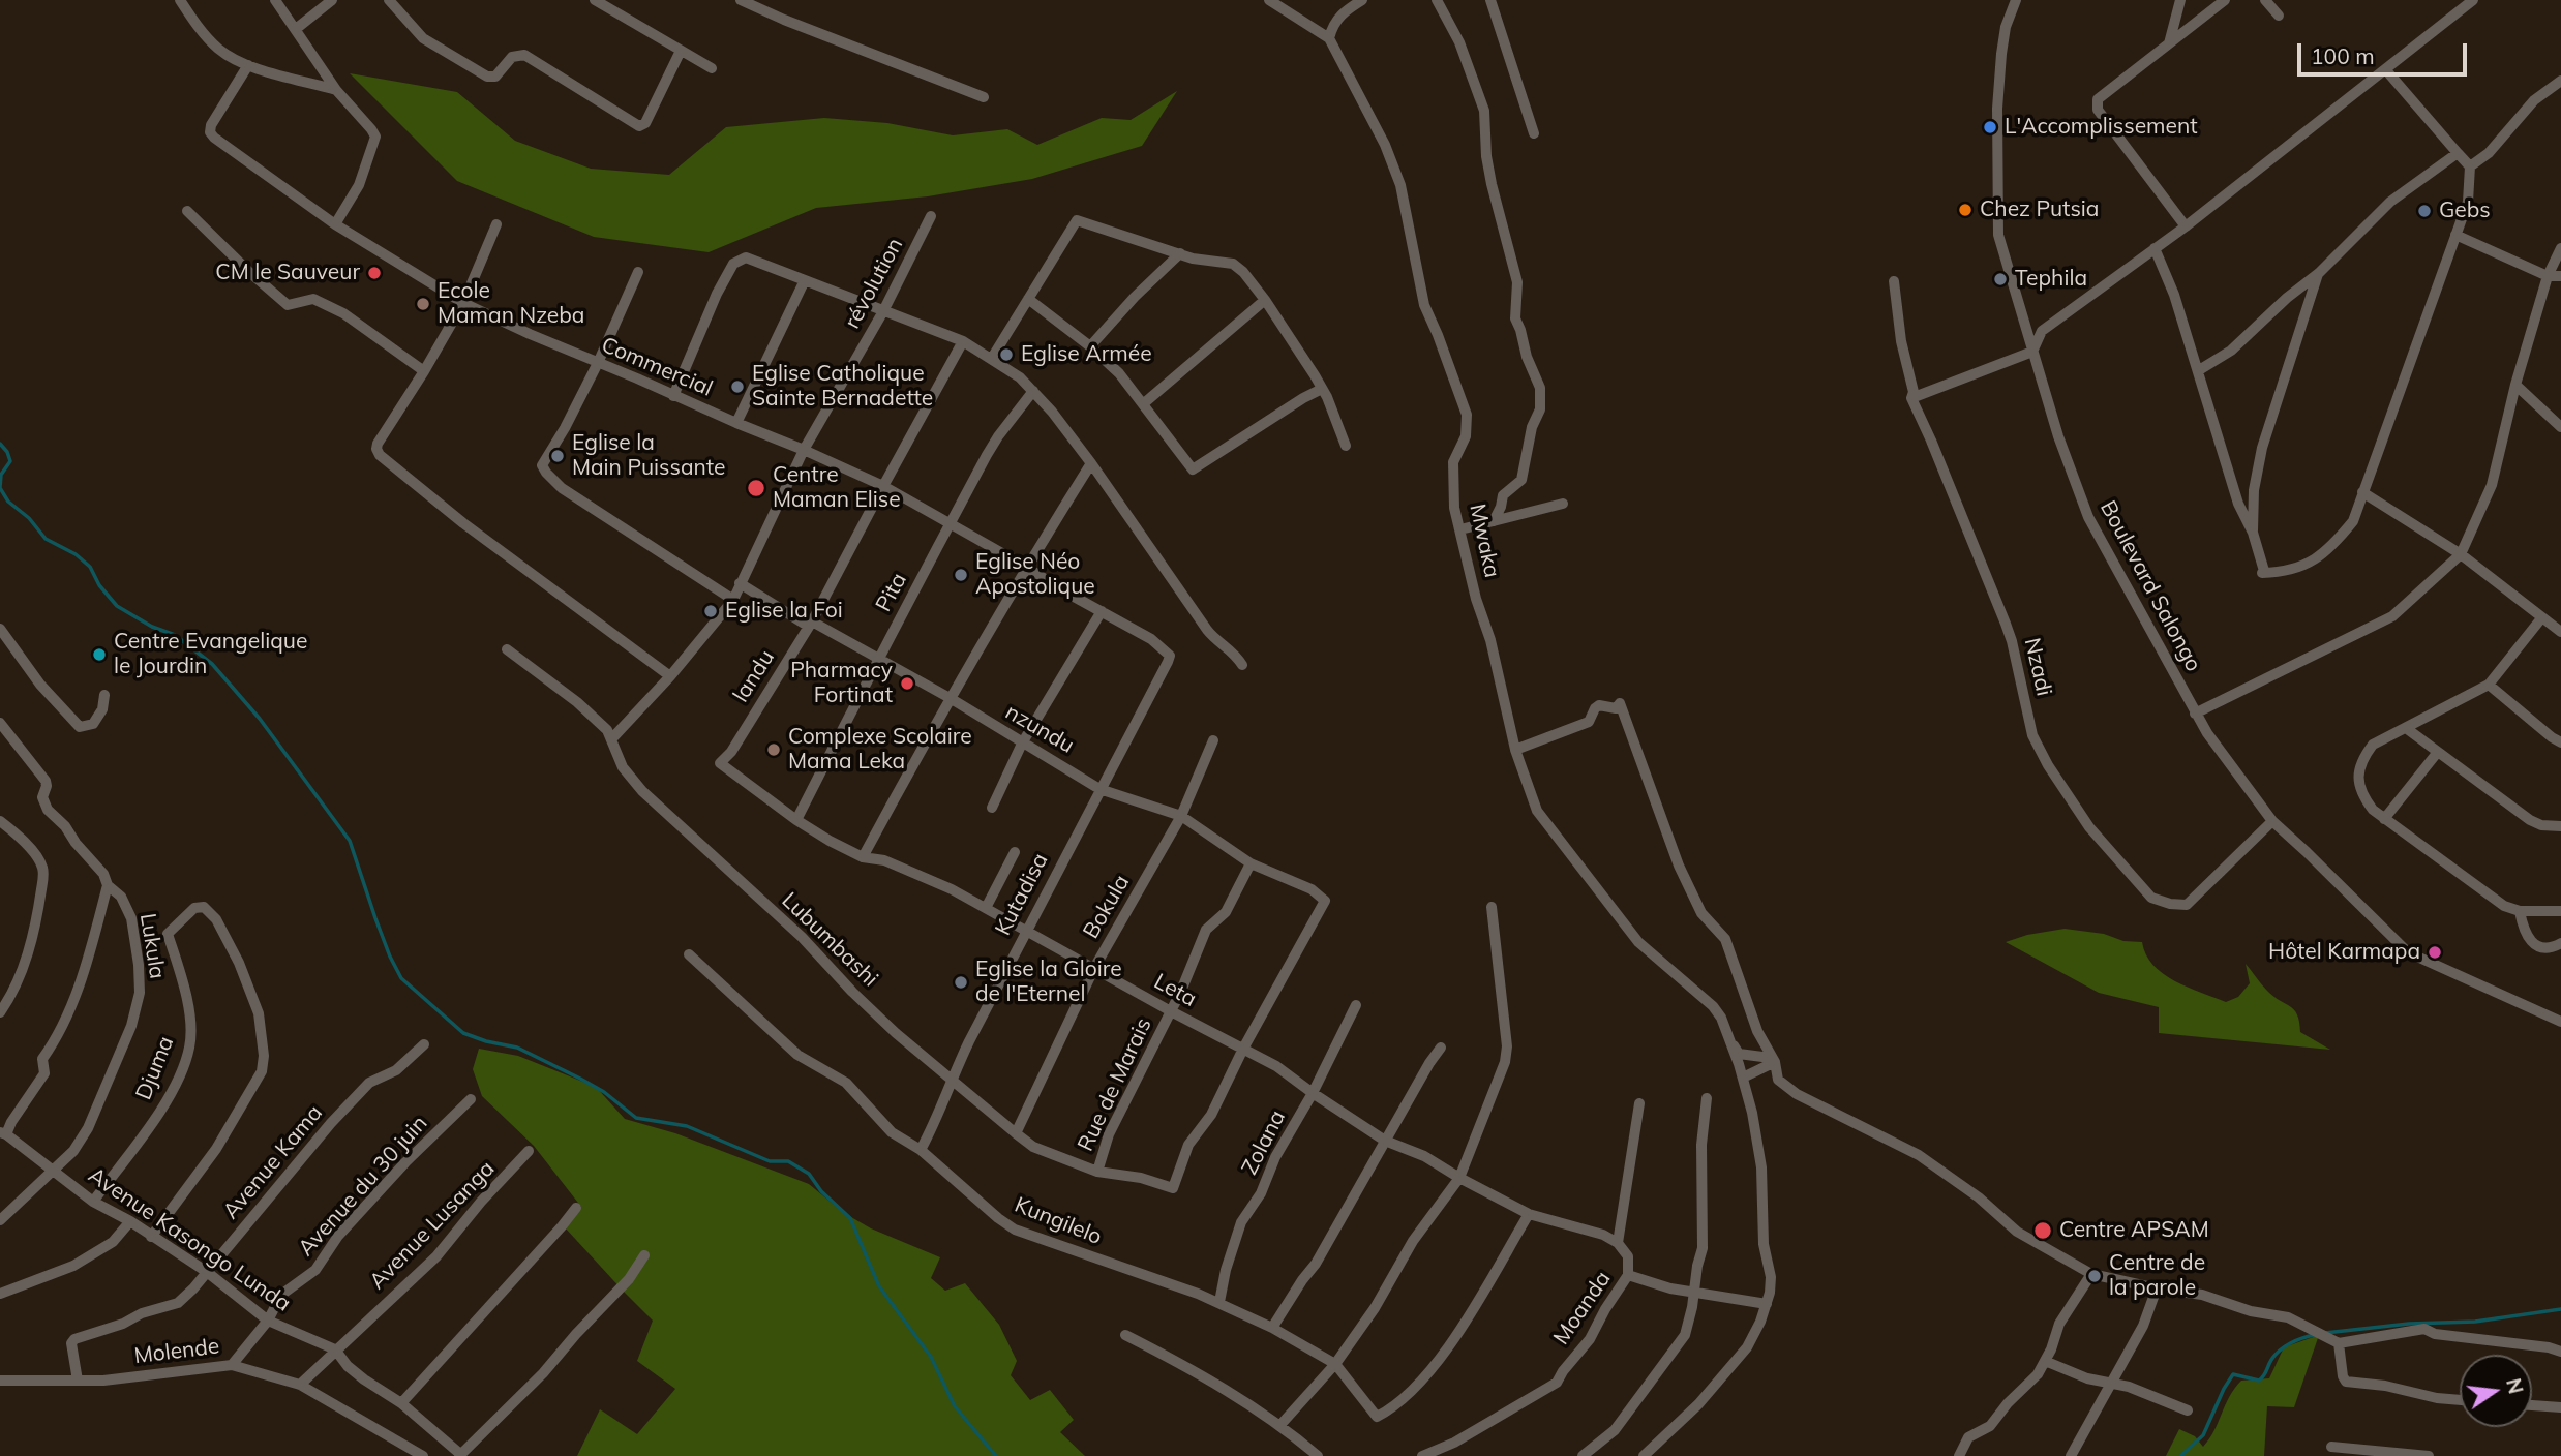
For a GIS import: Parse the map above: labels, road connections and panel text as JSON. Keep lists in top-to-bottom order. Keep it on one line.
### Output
{"streets":{"street":["révolution","Commercial","Mwaka","Boulevard Salongo","Pita","Nzadi","landu","nzundu","Kutadisa","Bokula","Lubumbashi","Lukula","Leta","Djuma","Rue de Marais","Zolana","Avenue Kama","Avenue du 30 juin","Kungilelo","Avenue Lusanga","Avenue Kasongo Lunda","Moanda","Molende"]},"crossings":[["révolution","Commercial"],["révolution","nzundu"],["révolution","Lubumbashi"],["Commercial","Pita"],["Commercial","landu"],["Commercial","Kutadisa"],["Boulevard Salongo","Nzadi"],["Pita","nzundu"],["Pita","Leta"],["landu","nzundu"],["landu","Leta"],["nzundu","Kutadisa"],["nzundu","Bokula"],["nzundu","Lubumbashi"],["nzundu","Leta"],["nzundu","Rue de Marais"],["Kutadisa","Lubumbashi"],["Kutadisa","Leta"],["Kutadisa","Kungilelo"],["Bokula","Lubumbashi"],["Bokula","Leta"],["Lubumbashi","Leta"],["Lubumbashi","Rue de Marais"],["Lukula","Avenue Kasongo Lunda"],["Leta","Rue de Marais"],["Leta","Zolana"],["Leta","Kungilelo"],["Leta","Moanda"],["Djuma","Avenue Kasongo Lunda"],["Zolana","Kungilelo"],["Avenue Kama","Avenue Kasongo Lunda"],["Avenue Kama","Molende"],["Avenue du 30 juin","Avenue Kasongo Lunda"],["Avenue du 30 juin","Molende"],["Avenue Lusanga","Avenue Kasongo Lunda"],["Avenue Lusanga","Molende"]],"places":["L'Accomplissement","Chez Putsia","Gebs","CM le Sauveur","Tephila","Ecole Maman Nzeba","Eglise Armée","Eglise Catholique Sainte Bernadette","Eglise la Main Puissante","Centre Maman Elise","Eglise Néo Apostolique","Eglise la Foi","Centre Evangelique le Jourdin","Pharmacy Fortinat","Complexe Scolaire Mama Leka","Hôtel Karmapa","Eglise la Gloire de l'Eternel","Centre APSAM","Centre de la parole"],"scale_bar":"100 m","north":"right"}
